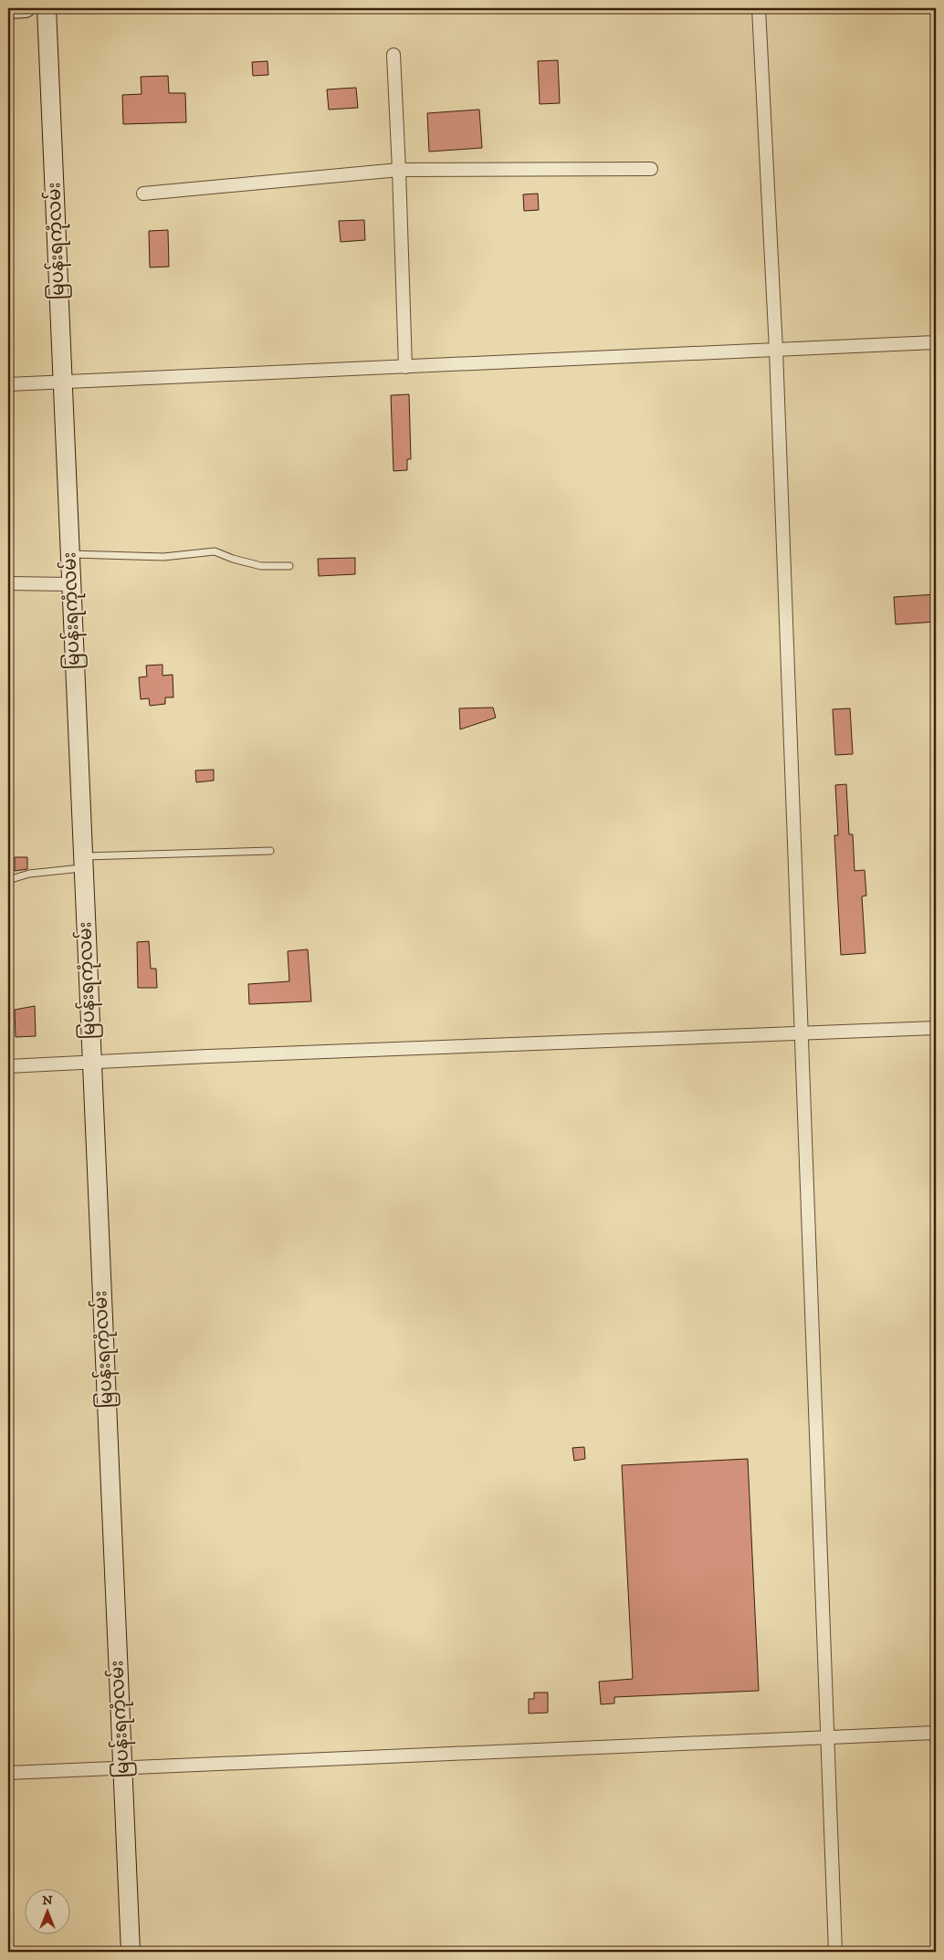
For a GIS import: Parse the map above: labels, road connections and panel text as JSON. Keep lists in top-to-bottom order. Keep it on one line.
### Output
{"streets":{"street":["မြပန်းရကုံလမ်း"]},"north":"top"}
